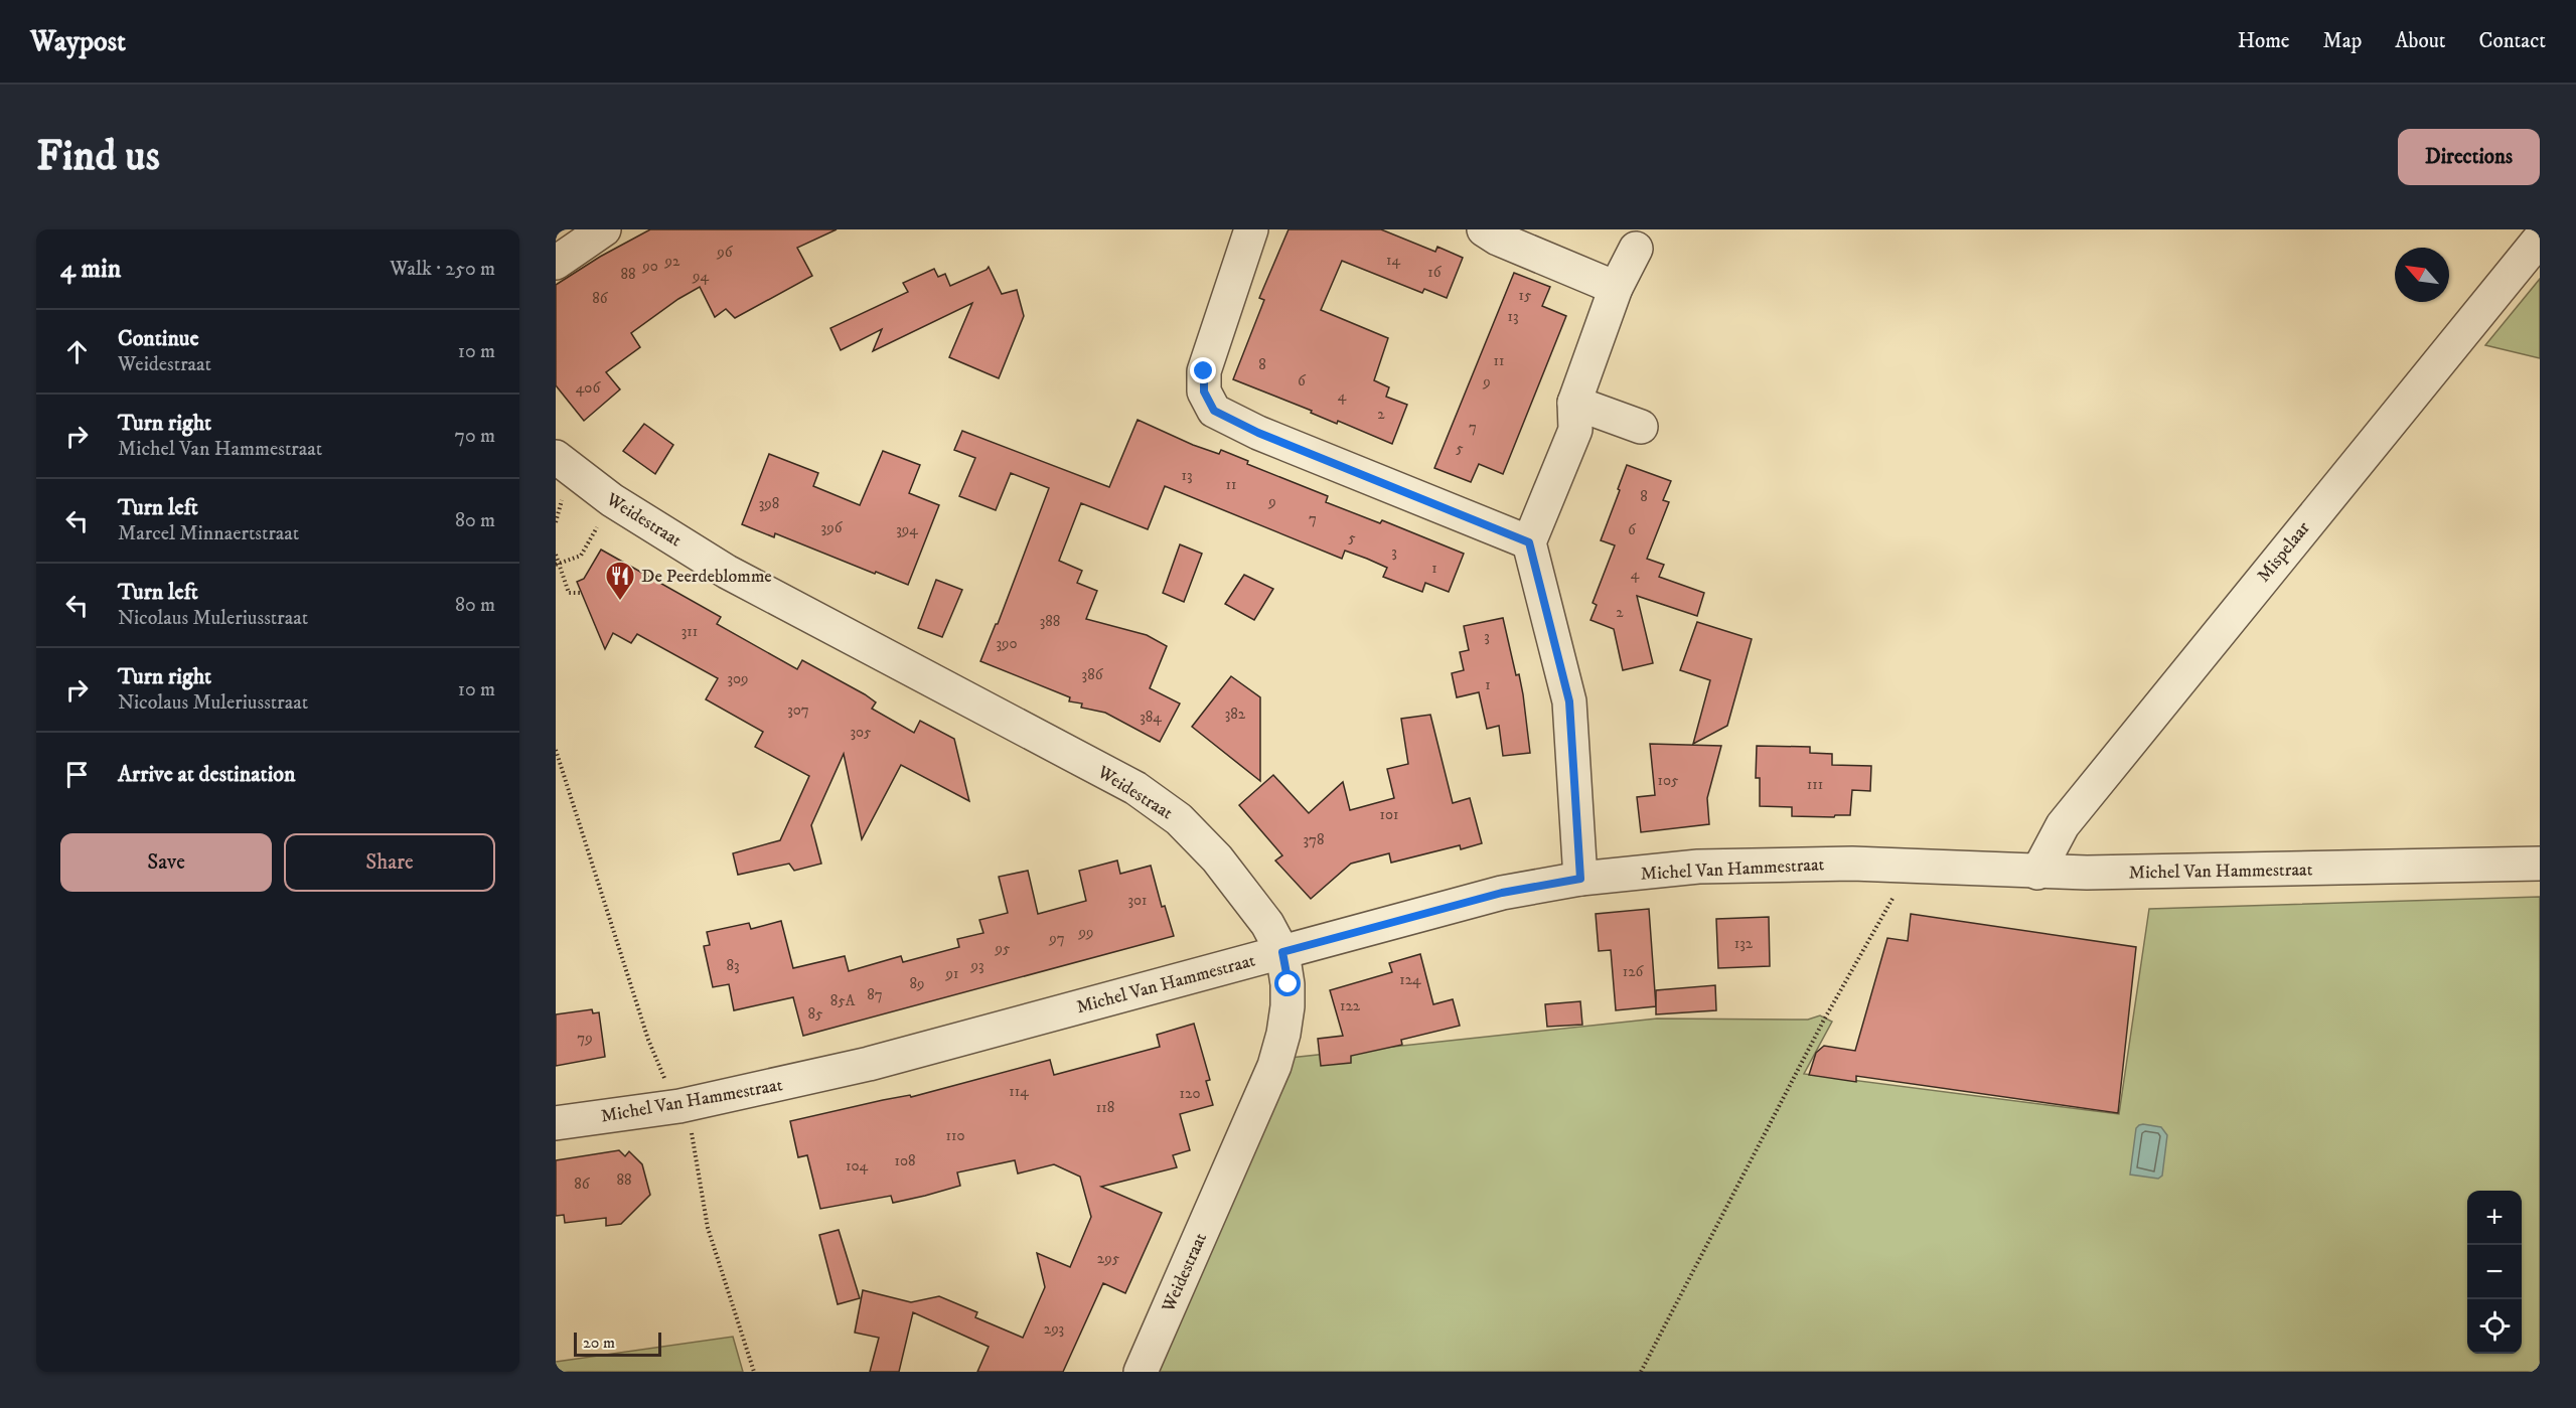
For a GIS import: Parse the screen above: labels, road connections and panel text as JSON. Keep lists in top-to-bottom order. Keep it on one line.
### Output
{"streets":{"street":["Weidestraat","Mispelaar","Michel Van Hammestraat"]},"crossings":[["Weidestraat","Michel Van Hammestraat"],["Mispelaar","Michel Van Hammestraat"]],"places":{"restaurant":["De Peerdeblomme"]},"house_numbers":["96","14","92","90","16","88","94","15","86","13","11","8","6","9","406","4","2","7","5","13","11","8","9","398","7","396","394","6","5","3","1","4","2","388","311","3","390","386","309","1","307","382","384","305","105","111","101","378","301","99","97","132","95","83","93","126","91","124","89","87","85A","122","85","79","114","120","118","110","108","104","88","86","295","293"],"scale_bar":"20 m","north":"top left","page":{"header":"Waypost","nav":["Home","Map","About","Contact"],"buttons":["Directions",["Save","Share"]],"title":"Find us","heading":["4 min","Walk · 250 m"],"list":[["Continue","Weidestraat","10 m"],["Turn right","Michel Van Hammestraat","70 m"],["Turn left","Marcel Minnaertstraat","80 m"],["Turn left","Nicolaus Muleriusstraat","80 m"],["Turn right","Nicolaus Muleriusstraat","10 m"],"Arrive at destination"],"map_buttons":["+","−"],"scale":"20 m"}}
